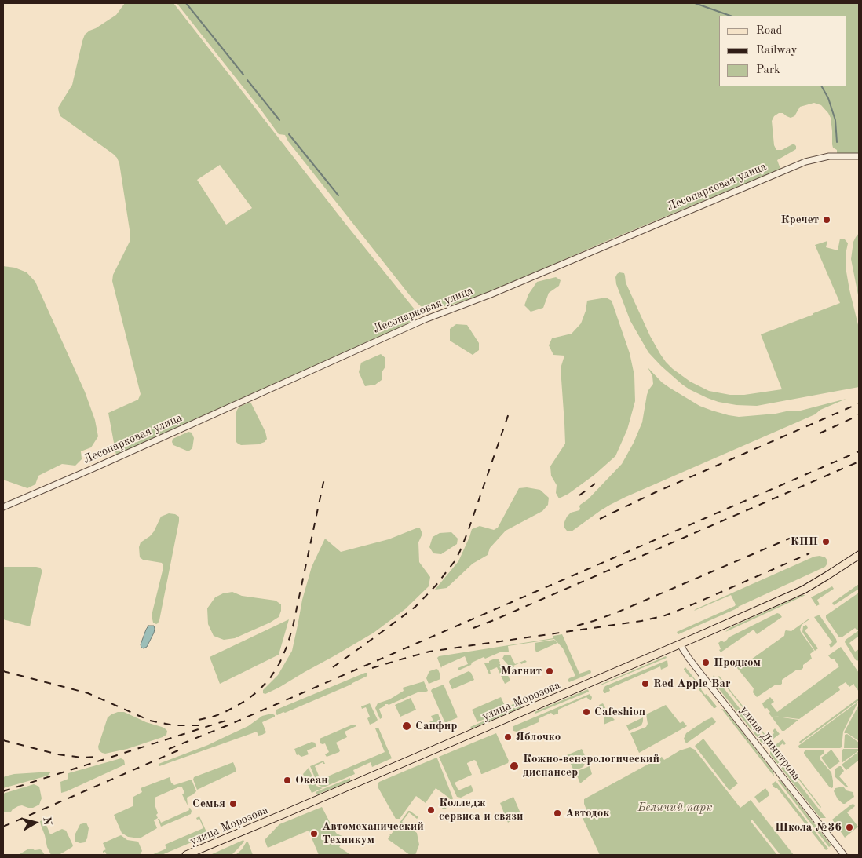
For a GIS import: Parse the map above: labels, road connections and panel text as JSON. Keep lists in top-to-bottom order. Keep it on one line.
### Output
{"streets":{"main road":["улица Морозова"],"street":["Лесопарковая улица","улица Димитрова"]},"crossings":[["улица Морозова","улица Димитрова"]],"parks":["Беличий парк"],"places":["Кречет","КПП","Продком","Магнит","Red Apple Bar","Cafeshion","Сапфир","Яблочко","Кожно-венерологический диспансер","Океан","Семья","Колледж сервиса и связи","Автодок","Школа №36","Автомеханический Техникум"],"legend":["Road","Railway","Park"],"north":"right"}
